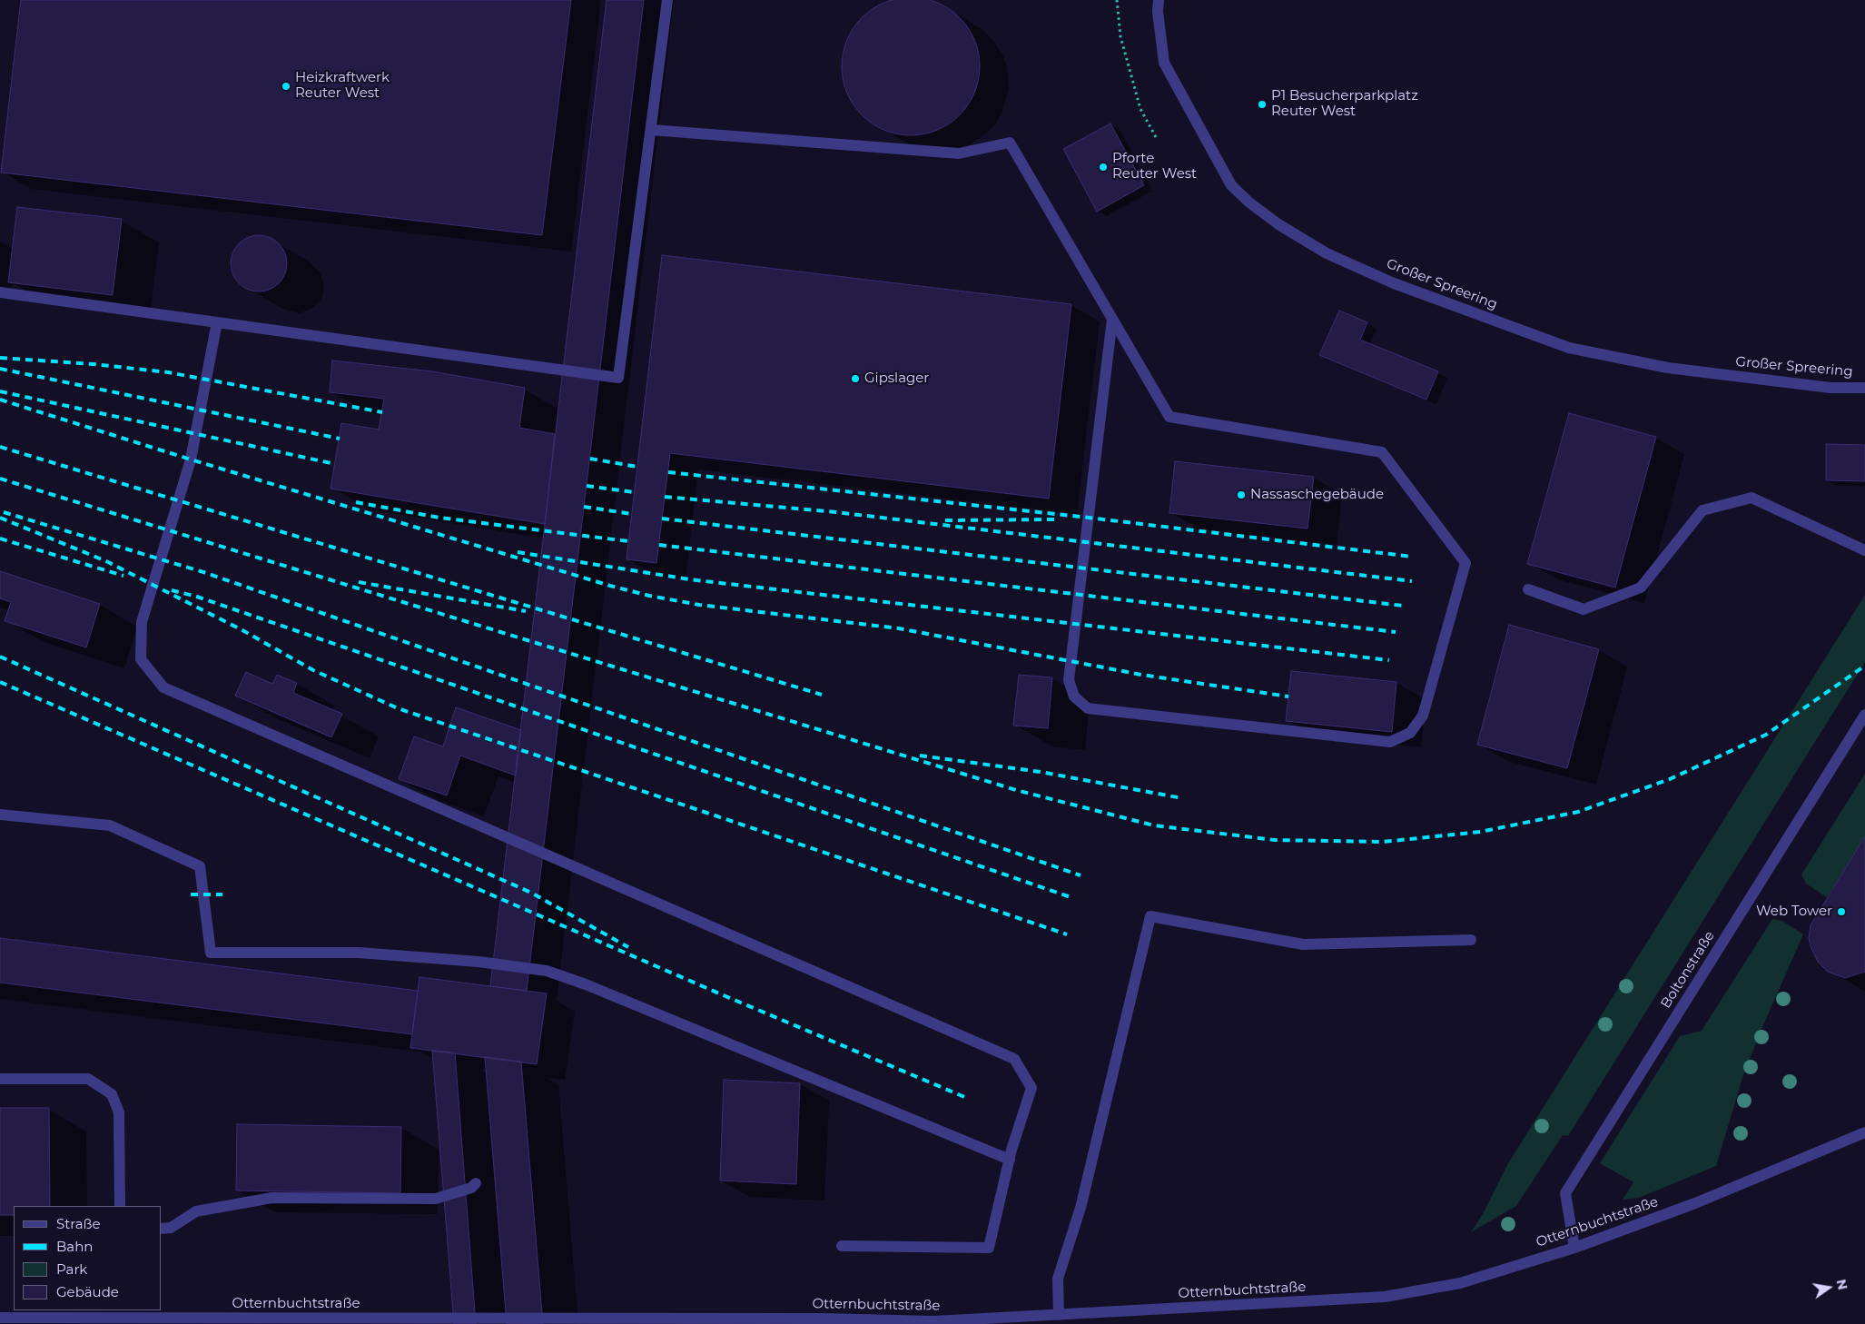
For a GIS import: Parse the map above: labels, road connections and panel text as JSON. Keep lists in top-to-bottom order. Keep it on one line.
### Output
{"streets":{"street":["Großer Spreering","Boltonstraße","Otternbuchtstraße"]},"crossings":[["Boltonstraße","Otternbuchtstraße"]],"places":["Heizkraftwerk Reuter West","P1 Besucherparkplatz Reuter West","Pforte Reuter West","Gipslager","Nassaschegebäude","Web Tower"],"legend":["Straße","Bahn","Park","Gebäude"],"north":"right"}
